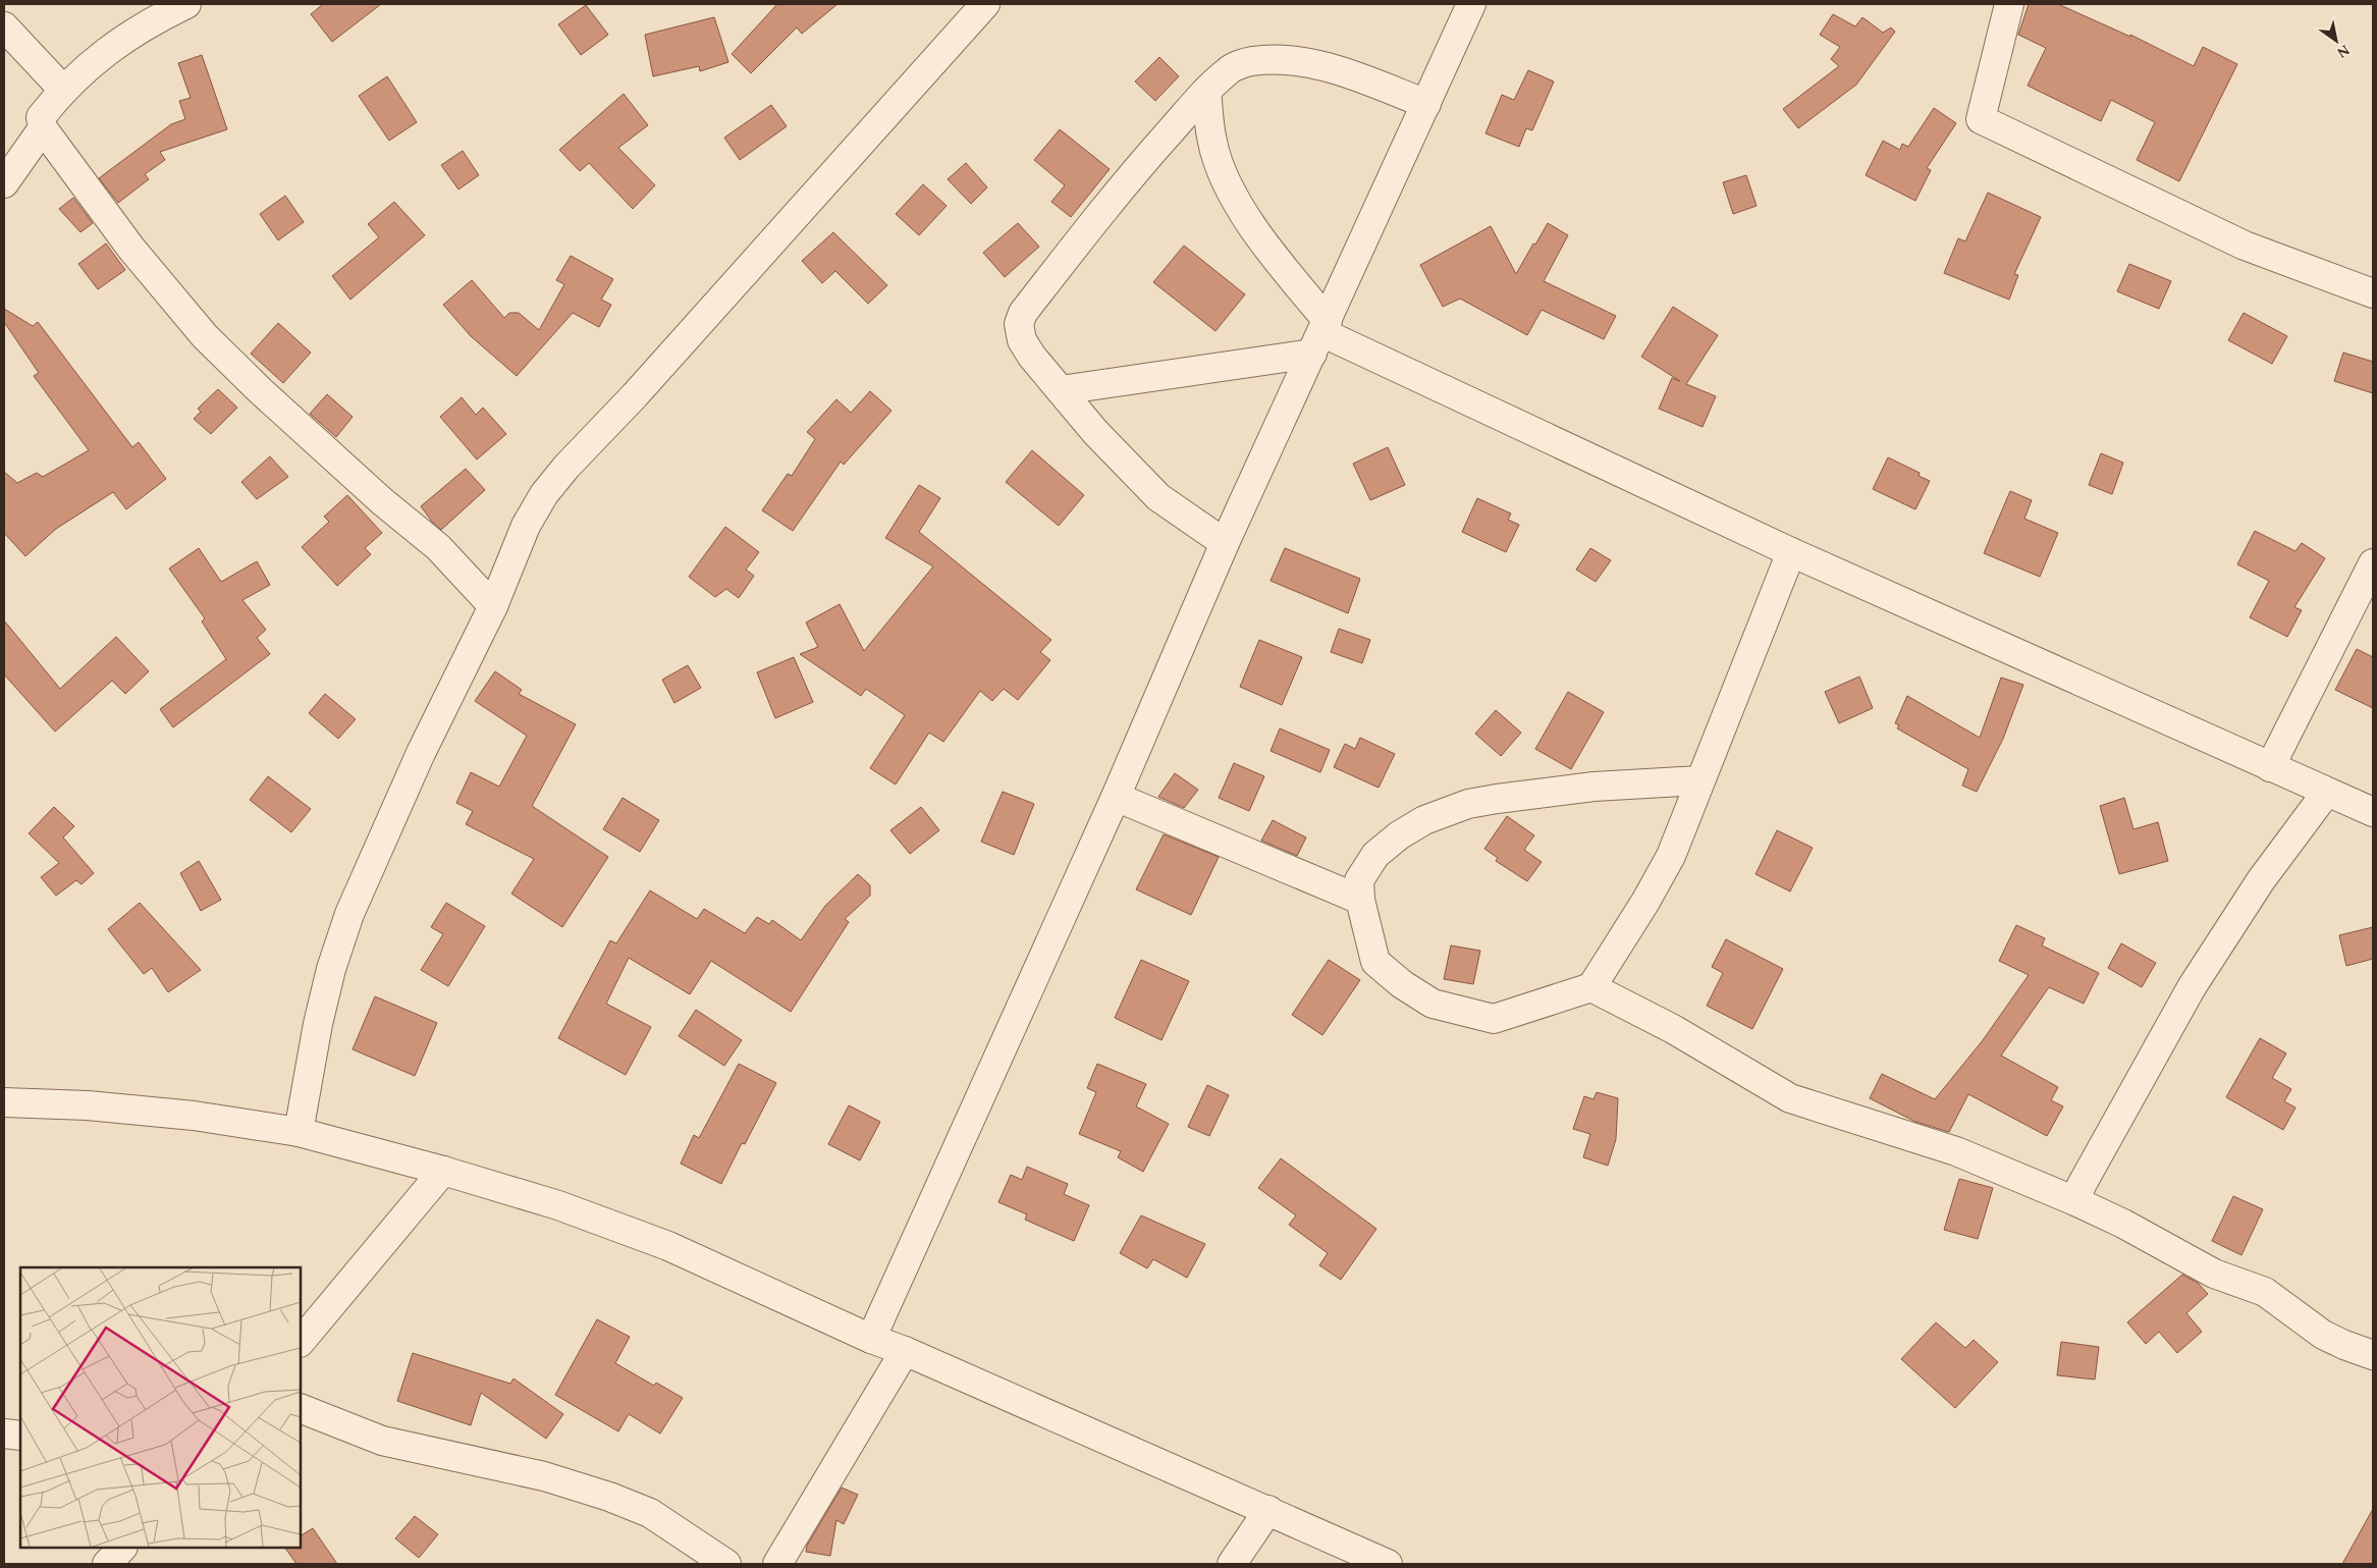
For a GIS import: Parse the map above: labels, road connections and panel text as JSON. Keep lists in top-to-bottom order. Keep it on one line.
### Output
{"north":"bottom right"}
